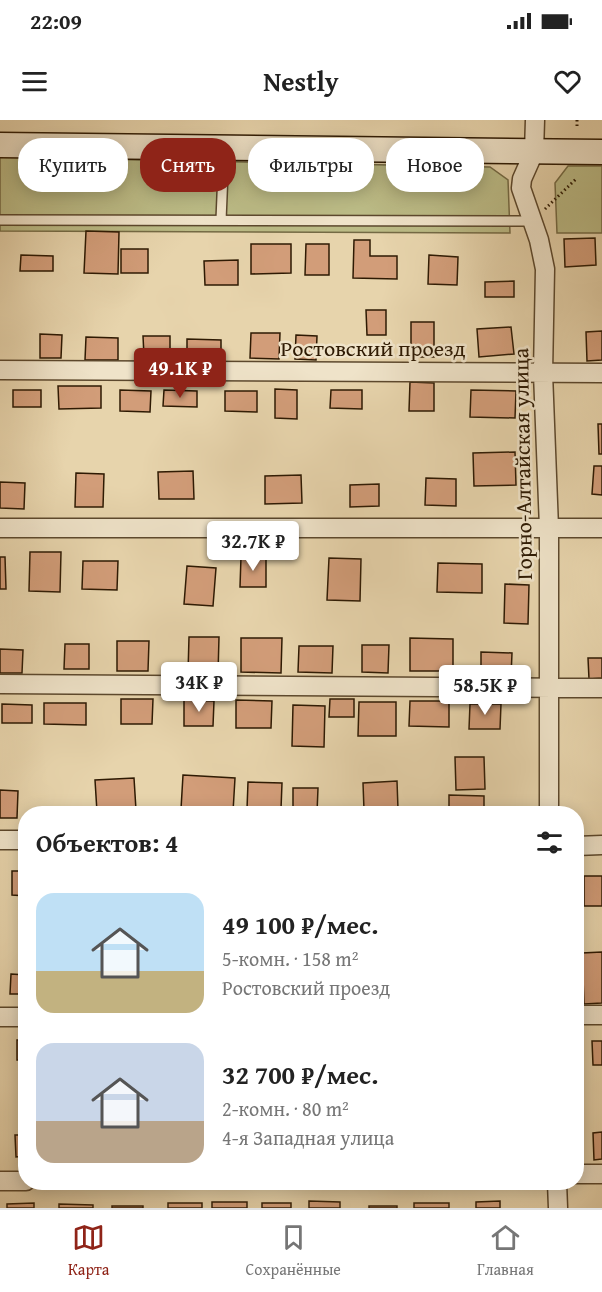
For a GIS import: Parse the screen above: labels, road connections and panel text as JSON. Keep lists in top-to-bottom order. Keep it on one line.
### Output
{"streets":{"street":["Ростовский проезд","Горно-Алтайская улица"]},"crossings":[["Ростовский проезд","Горно-Алтайская улица"]],"page":{"status":"22:09","header":"Nestly","chip":["Купить","Снять","Фильтры","Новое"],"price":["49.1K ₽","32.7K ₽","34K ₽","58.5K ₽"],"heading":"Объектов: 4","list":[{"name":"49 100 ₽/мес.","note":"5-комн. · 158 m² · Ростовский проезд"},{"name":"32 700 ₽/мес.","note":"2-комн. · 80 m² · 4-я Западная улица"}],"tabs":["Карта","Сохранённые","Главная"]}}
